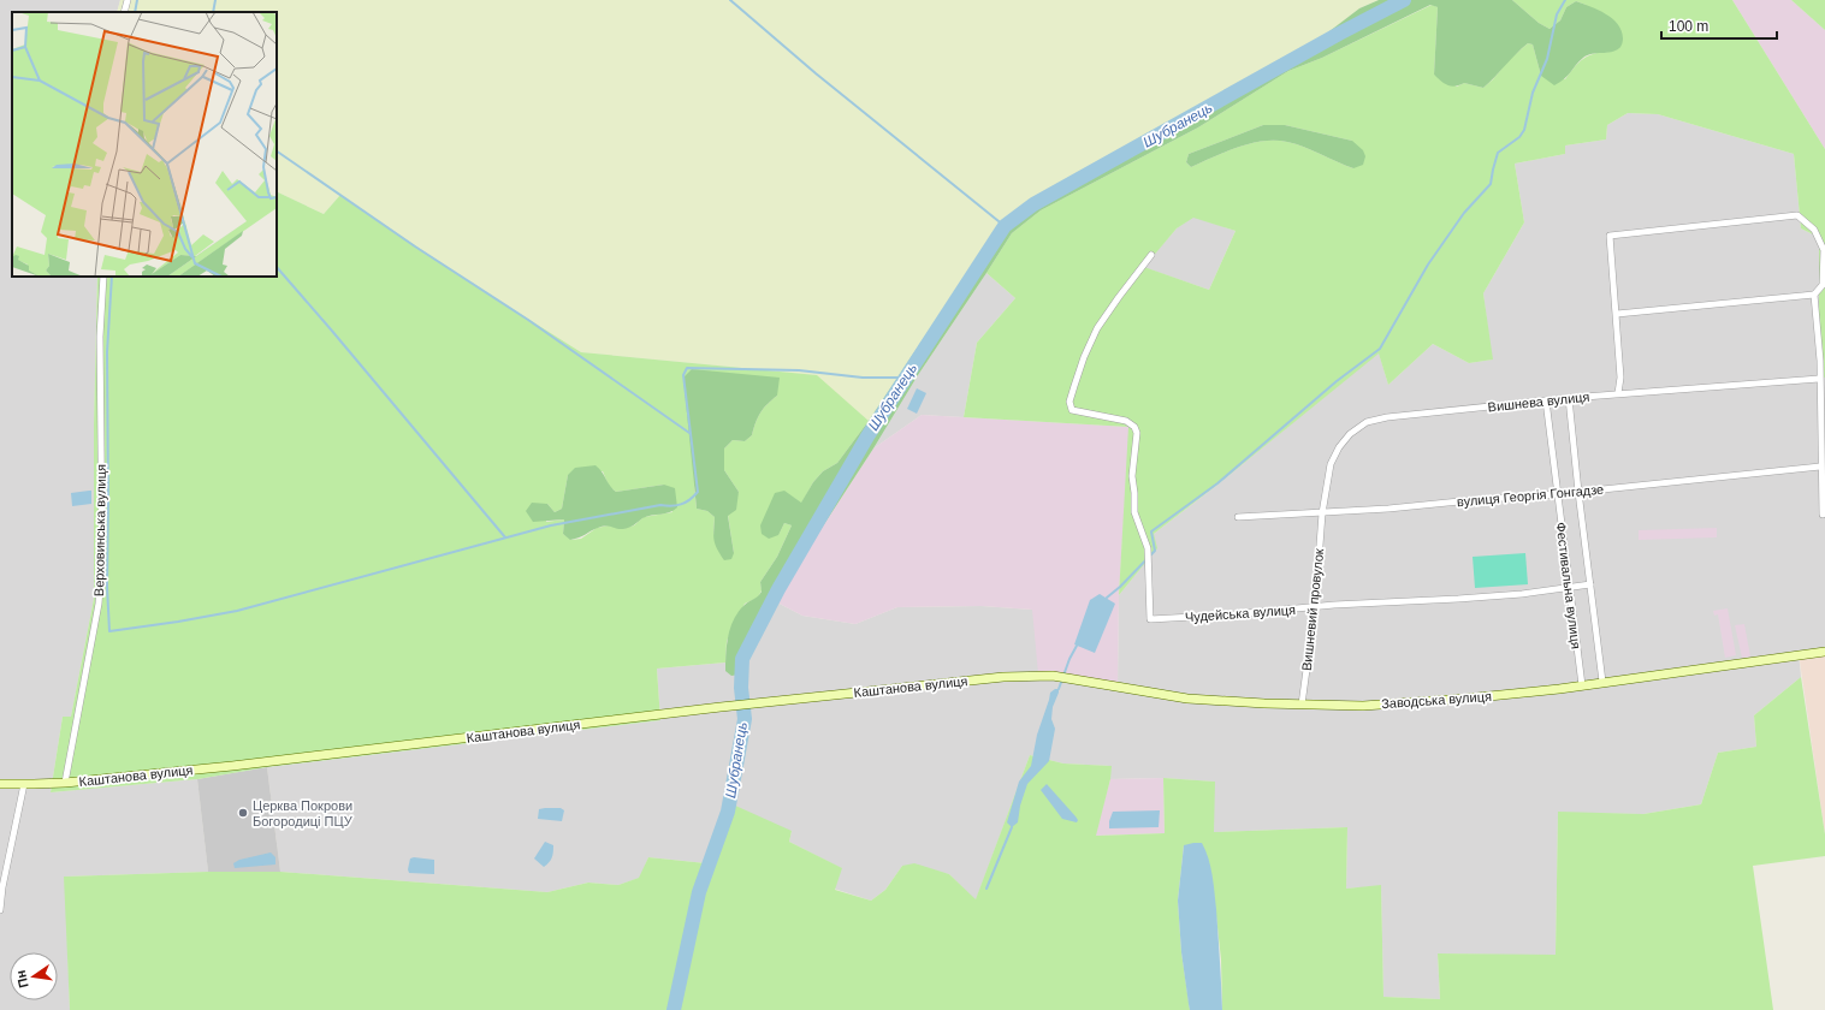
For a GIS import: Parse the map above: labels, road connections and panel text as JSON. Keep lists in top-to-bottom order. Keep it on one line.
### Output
{"streets":{"main road":["Каштанова вулиця","Заводська вулиця"],"street":["Вишнева вулиця","вулиця Георгія Гонгадзе","Верховинська вулиця","Фестивальна вулиця","Вишневий провулок","Чудейська вулиця"]},"crossings":[["Вишнева вулиця","вулиця Георгія Гонгадзе"],["Вишнева вулиця","Фестивальна вулиця"],["Вишнева вулиця","Вишневий провулок"],["вулиця Георгія Гонгадзе","Фестивальна вулиця"],["вулиця Георгія Гонгадзе","Вишневий провулок"],["Верховинська вулиця","Каштанова вулиця"],["Фестивальна вулиця","Чудейська вулиця"],["Фестивальна вулиця","Заводська вулиця"],["Вишневий провулок","Чудейська вулиця"],["Вишневий провулок","Заводська вулиця"],["Каштанова вулиця","Заводська вулиця"]],"water":["Шубранець"],"places":["Церква Покрови Богородиці ПЦУ"],"scale_bar":"100 m","north":"left"}
